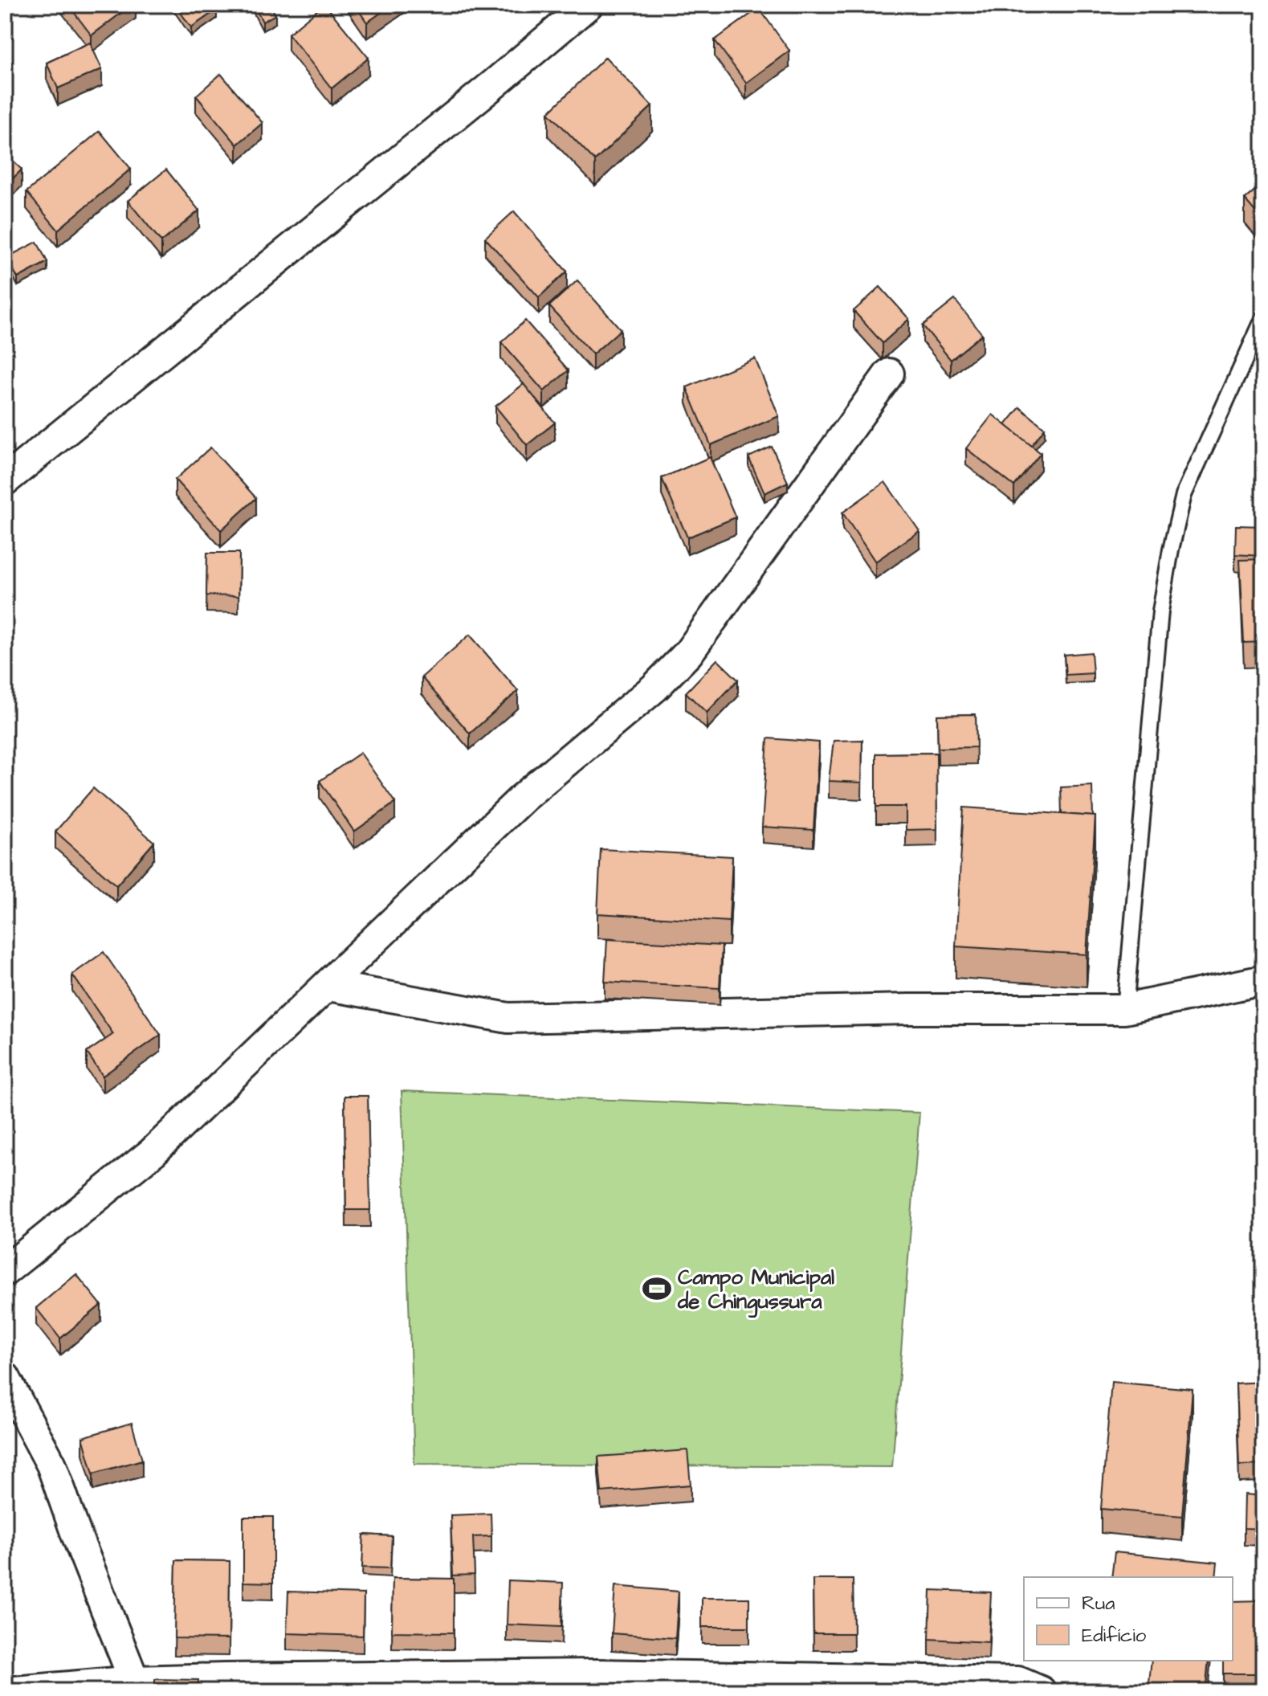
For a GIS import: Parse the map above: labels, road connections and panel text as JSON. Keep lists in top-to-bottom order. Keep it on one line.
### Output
{"places":{"sports":["Campo Municipal de Chingussura"]},"legend":["Rua","Edifício"]}
